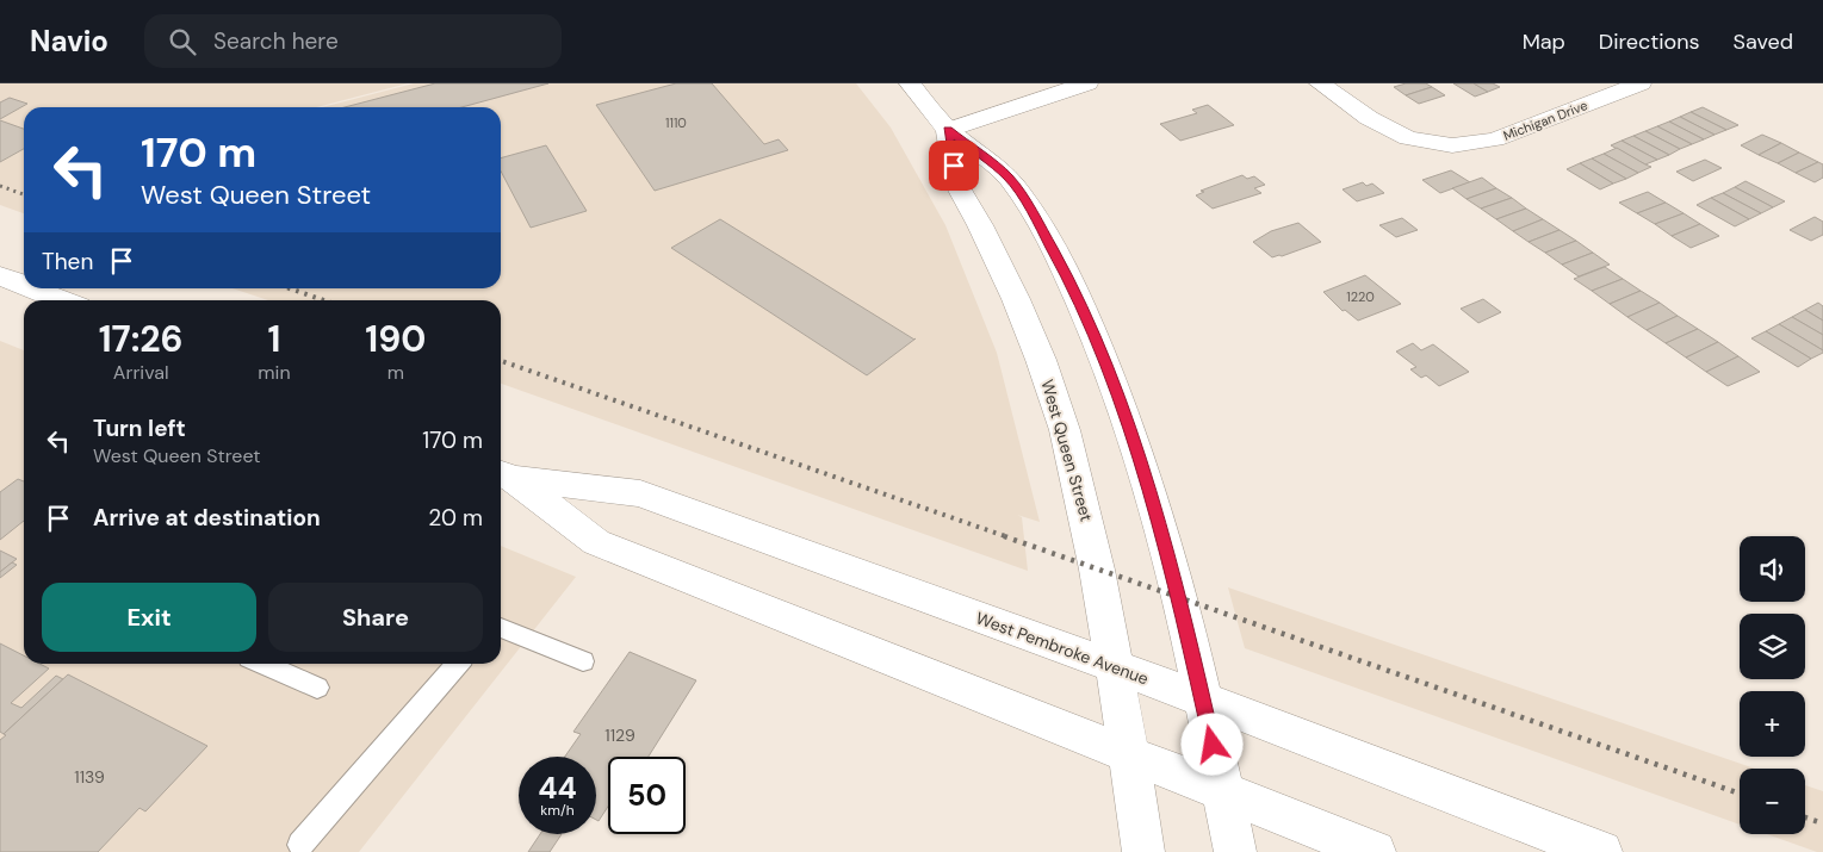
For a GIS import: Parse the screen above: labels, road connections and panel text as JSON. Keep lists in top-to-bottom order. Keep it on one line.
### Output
{"streets":{"main road":["Michigan Drive","West Queen Street","West Pembroke Avenue"]},"crossings":[["West Queen Street","West Pembroke Avenue"]],"house_numbers":["1110","1220","1129","1139"],"page":{"header":"Navio","search":"Search here","nav":["Map","Directions","Saved"],"turn":["170 m","West Queen Street"],"then":"Then","eta":["17:26","Arrival","1","min","190","m"],"list":[{"name":"Turn left","note":"West Queen Street","value":"170 m"},{"name":"Arrive at destination","value":"20 m"}],"map_buttons":["+","−"],"buttons":["Exit","Share"],"speed":"44 km/h","limit":"50"}}
